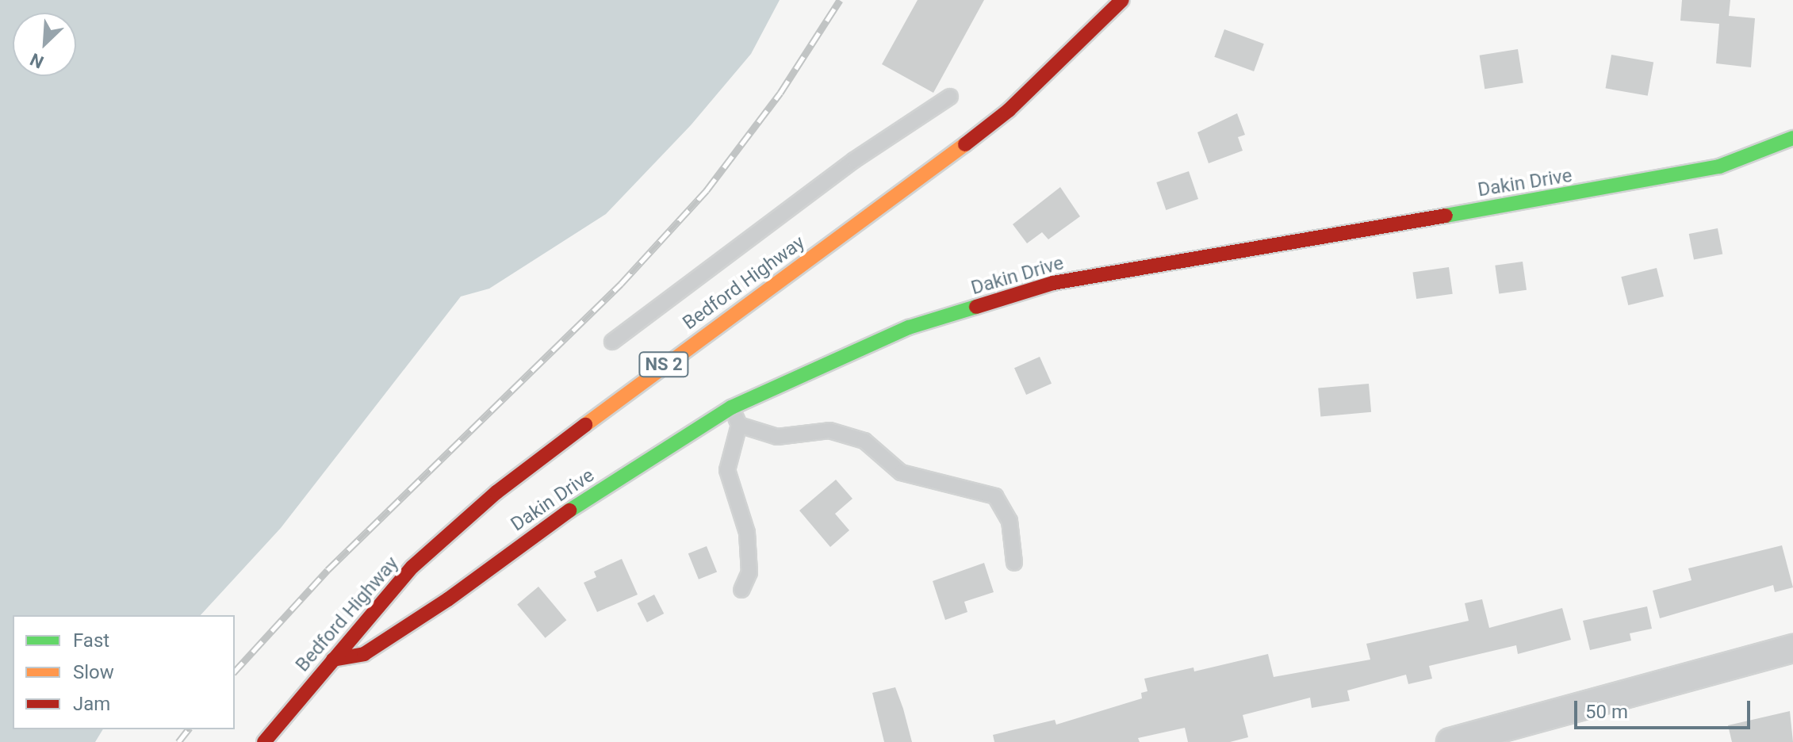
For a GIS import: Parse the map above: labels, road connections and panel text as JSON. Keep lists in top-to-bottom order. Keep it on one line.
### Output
{"streets":{"street":["Dakin Drive","Bedford Highway","NS 2"]},"crossings":[["Dakin Drive","Bedford Highway"]],"legend":["Fast","Slow","Jam"],"scale_bar":"50 m","north":"bottom left"}
